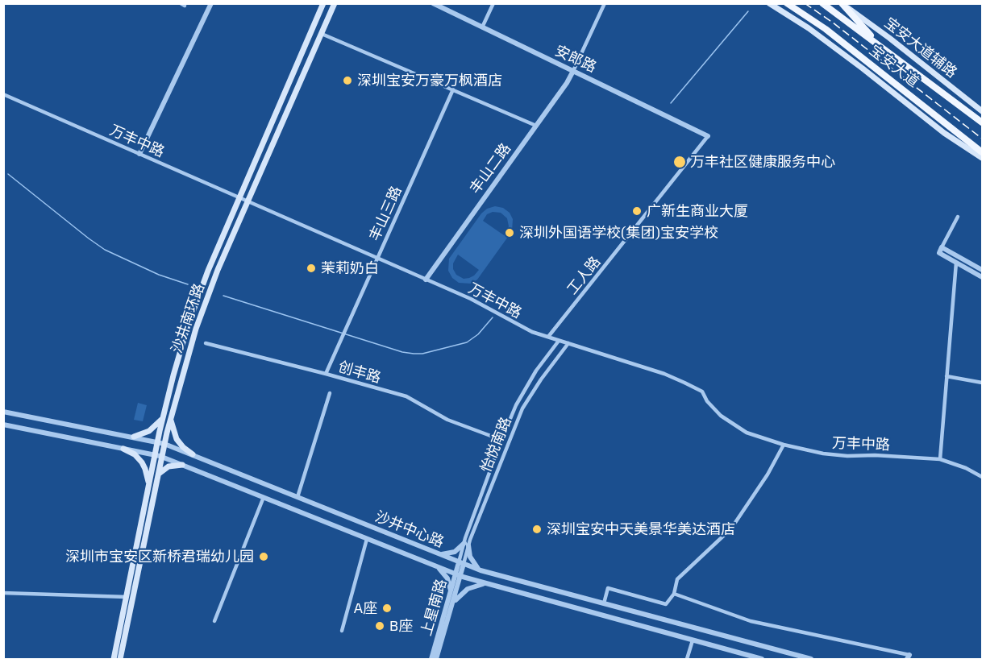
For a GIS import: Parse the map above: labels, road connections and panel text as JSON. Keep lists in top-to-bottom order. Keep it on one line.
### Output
{"streets":{"main road":["宝安大道辅路","宝安大道","沙井南环路"],"street":["安郎路","万丰中路","丰山二路","丰山三路","工人路","创丰路","怡悦南路","沙井中心路","上星南路"]},"crossings":[["安郎路","丰山二路"],["安郎路","工人路"],["万丰中路","丰山二路"],["万丰中路","丰山三路"],["万丰中路","工人路"],["万丰中路","沙井南环路"],["万丰中路","怡悦南路"],["丰山三路","创丰路"],["沙井南环路","沙井中心路"],["创丰路","怡悦南路"],["怡悦南路","沙井中心路"],["怡悦南路","上星南路"],["沙井中心路","上星南路"]],"places":["深圳宝安万豪万枫酒店","万丰社区健康服务中心","广新生商业大厦","深圳外国语学校(集团)宝安学校","茉莉奶白","深圳宝安中天美景华美达酒店","深圳市宝安区新桥君瑞幼儿园","A座","B座"]}
